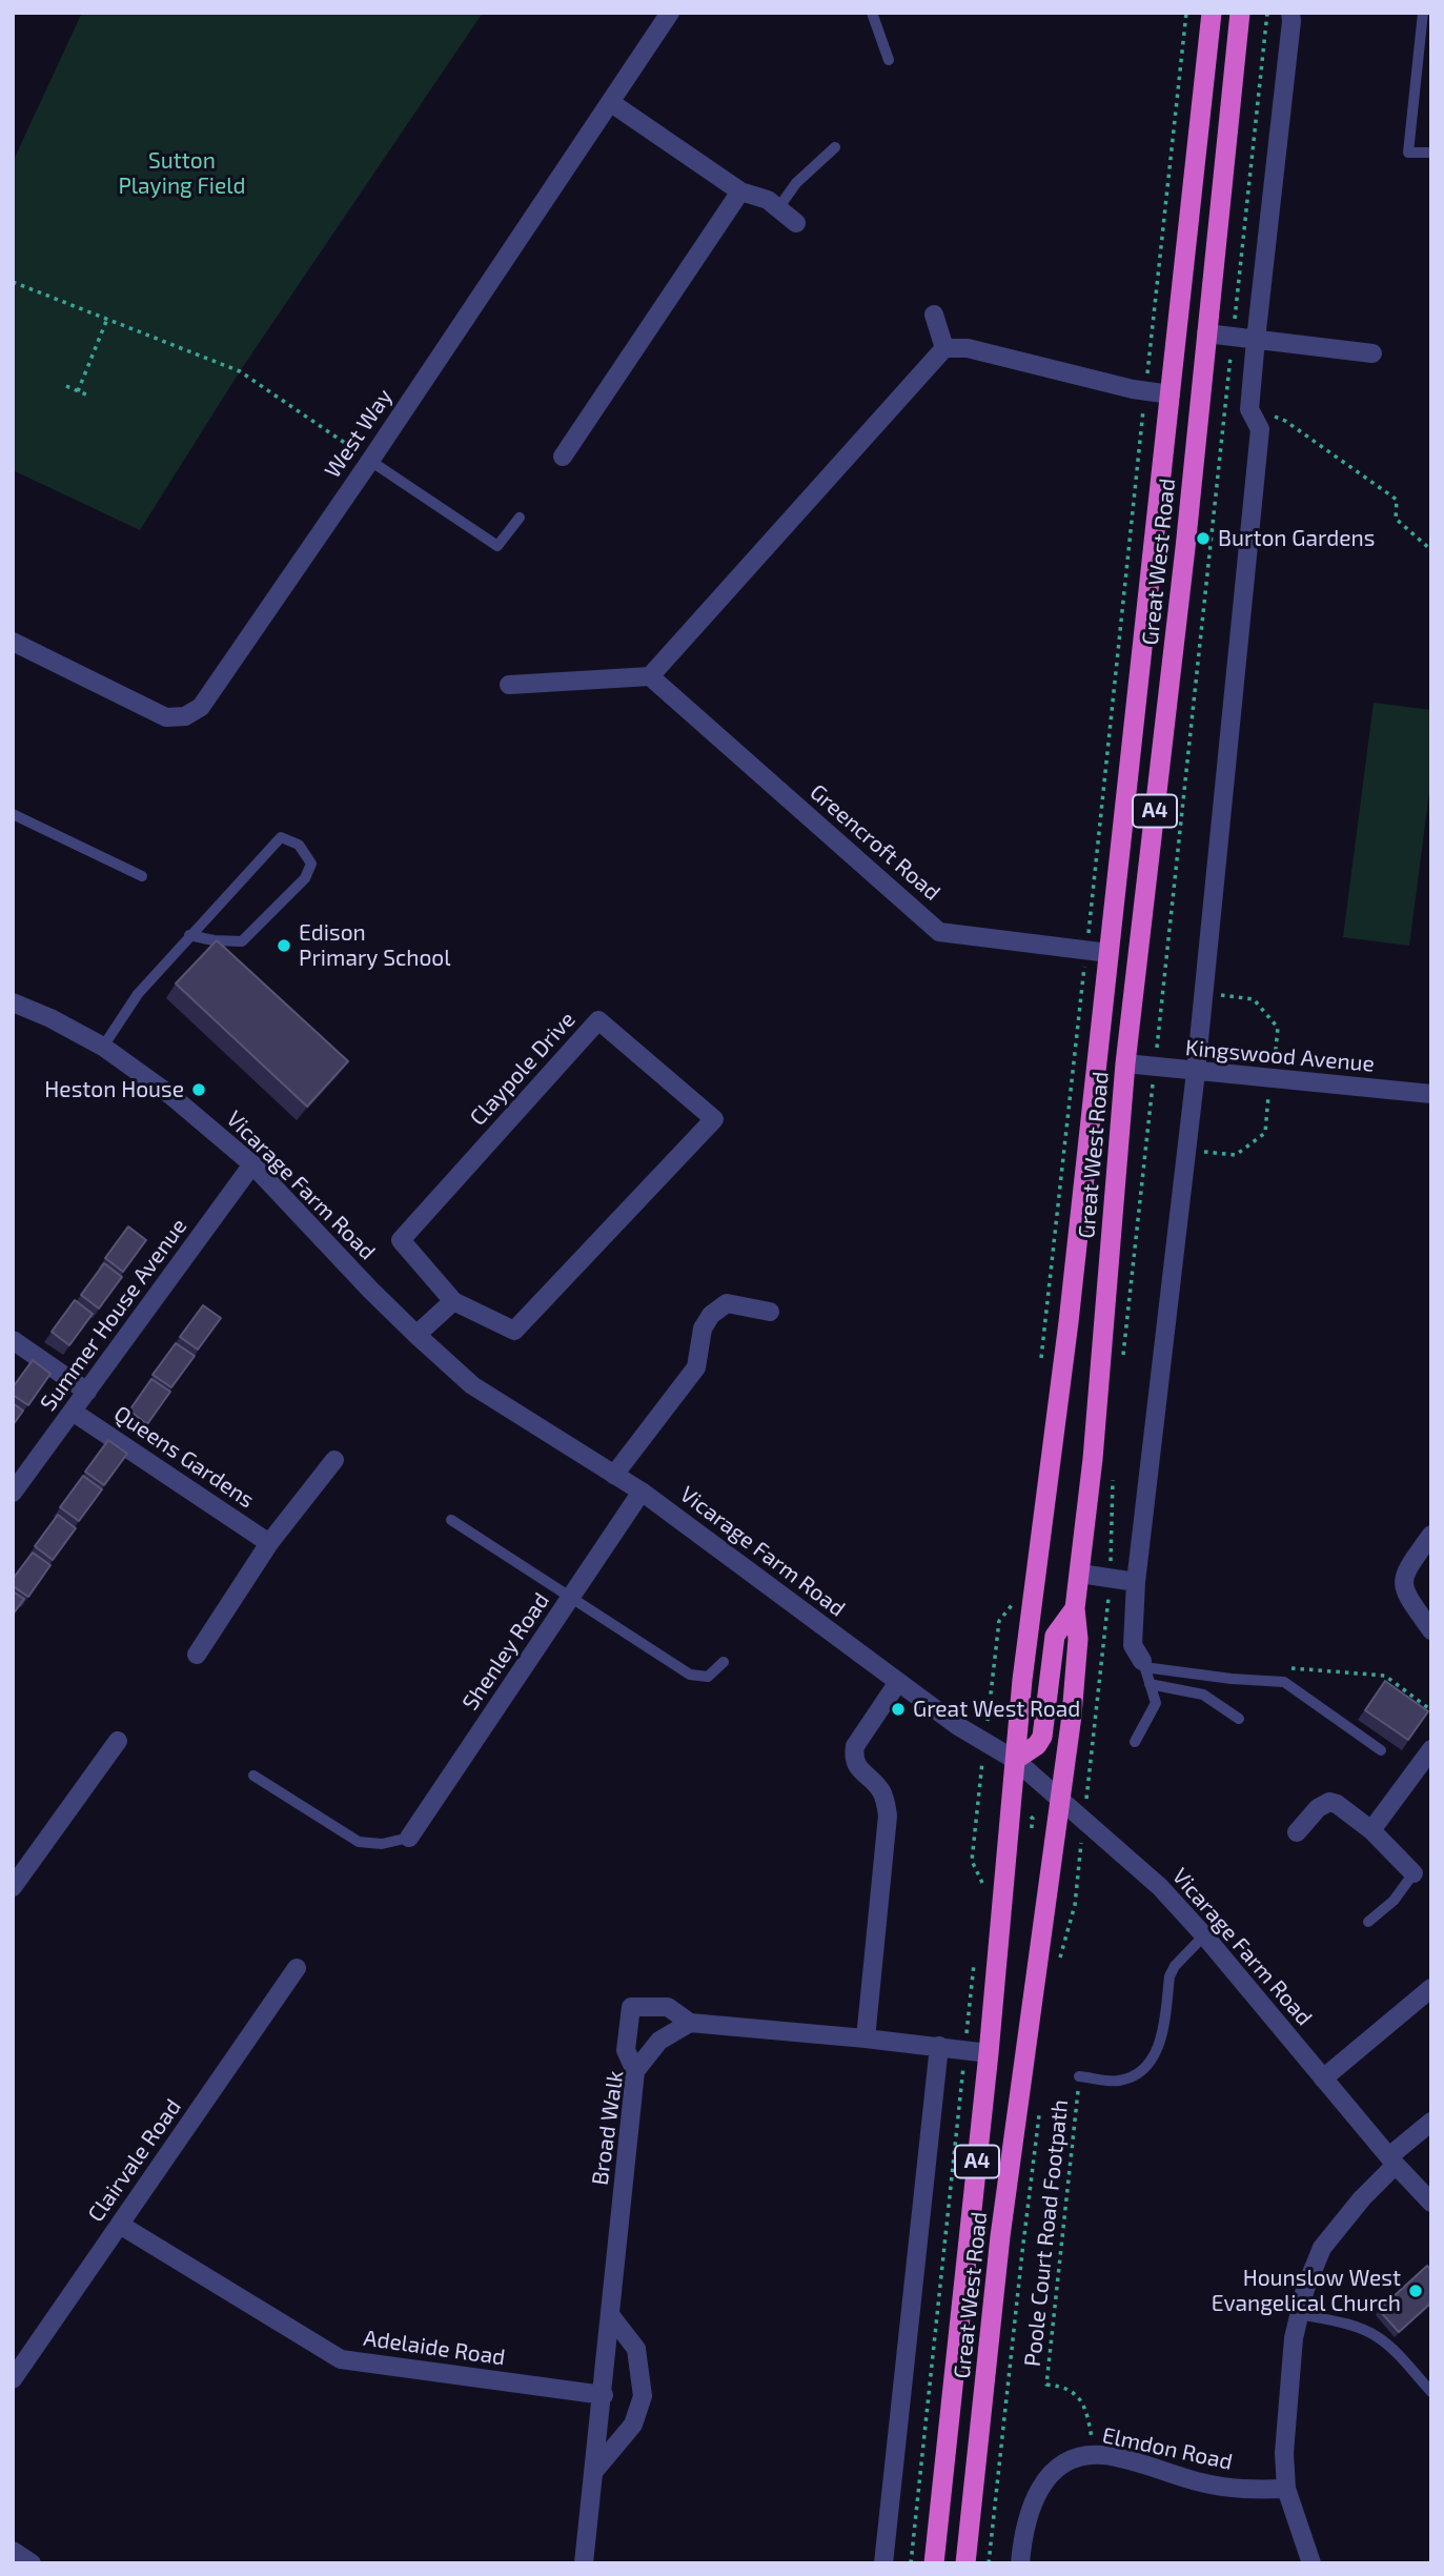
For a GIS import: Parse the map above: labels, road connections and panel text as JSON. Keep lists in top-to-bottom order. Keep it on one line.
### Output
{"streets":{"highway":["Great West Road","A4"],"street":["West Way","Greencroft Road","Kingswood Avenue","Claypole Drive","Vicarage Farm Road","Summer House Avenue","Queens Gardens","Shenley Road","Broad Walk","Clairvale Road","Adelaide Road","Elmdon Road"],"path":["Poole Court Road Footpath"]},"crossings":[["Great West Road","A4"],["Great West Road","Greencroft Road"],["Great West Road","Kingswood Avenue"],["Great West Road","Vicarage Farm Road"],["A4","Vicarage Farm Road"],["Vicarage Farm Road","Summer House Avenue"],["Vicarage Farm Road","Shenley Road"],["Summer House Avenue","Queens Gardens"],["Broad Walk","Adelaide Road"],["Clairvale Road","Adelaide Road"],["Poole Court Road Footpath","Elmdon Road"]],"parks":["Sutton Playing Field"],"places":["Burton Gardens","Edison Primary School","Heston House","Great West Road","Hounslow West Evangelical Church"]}
